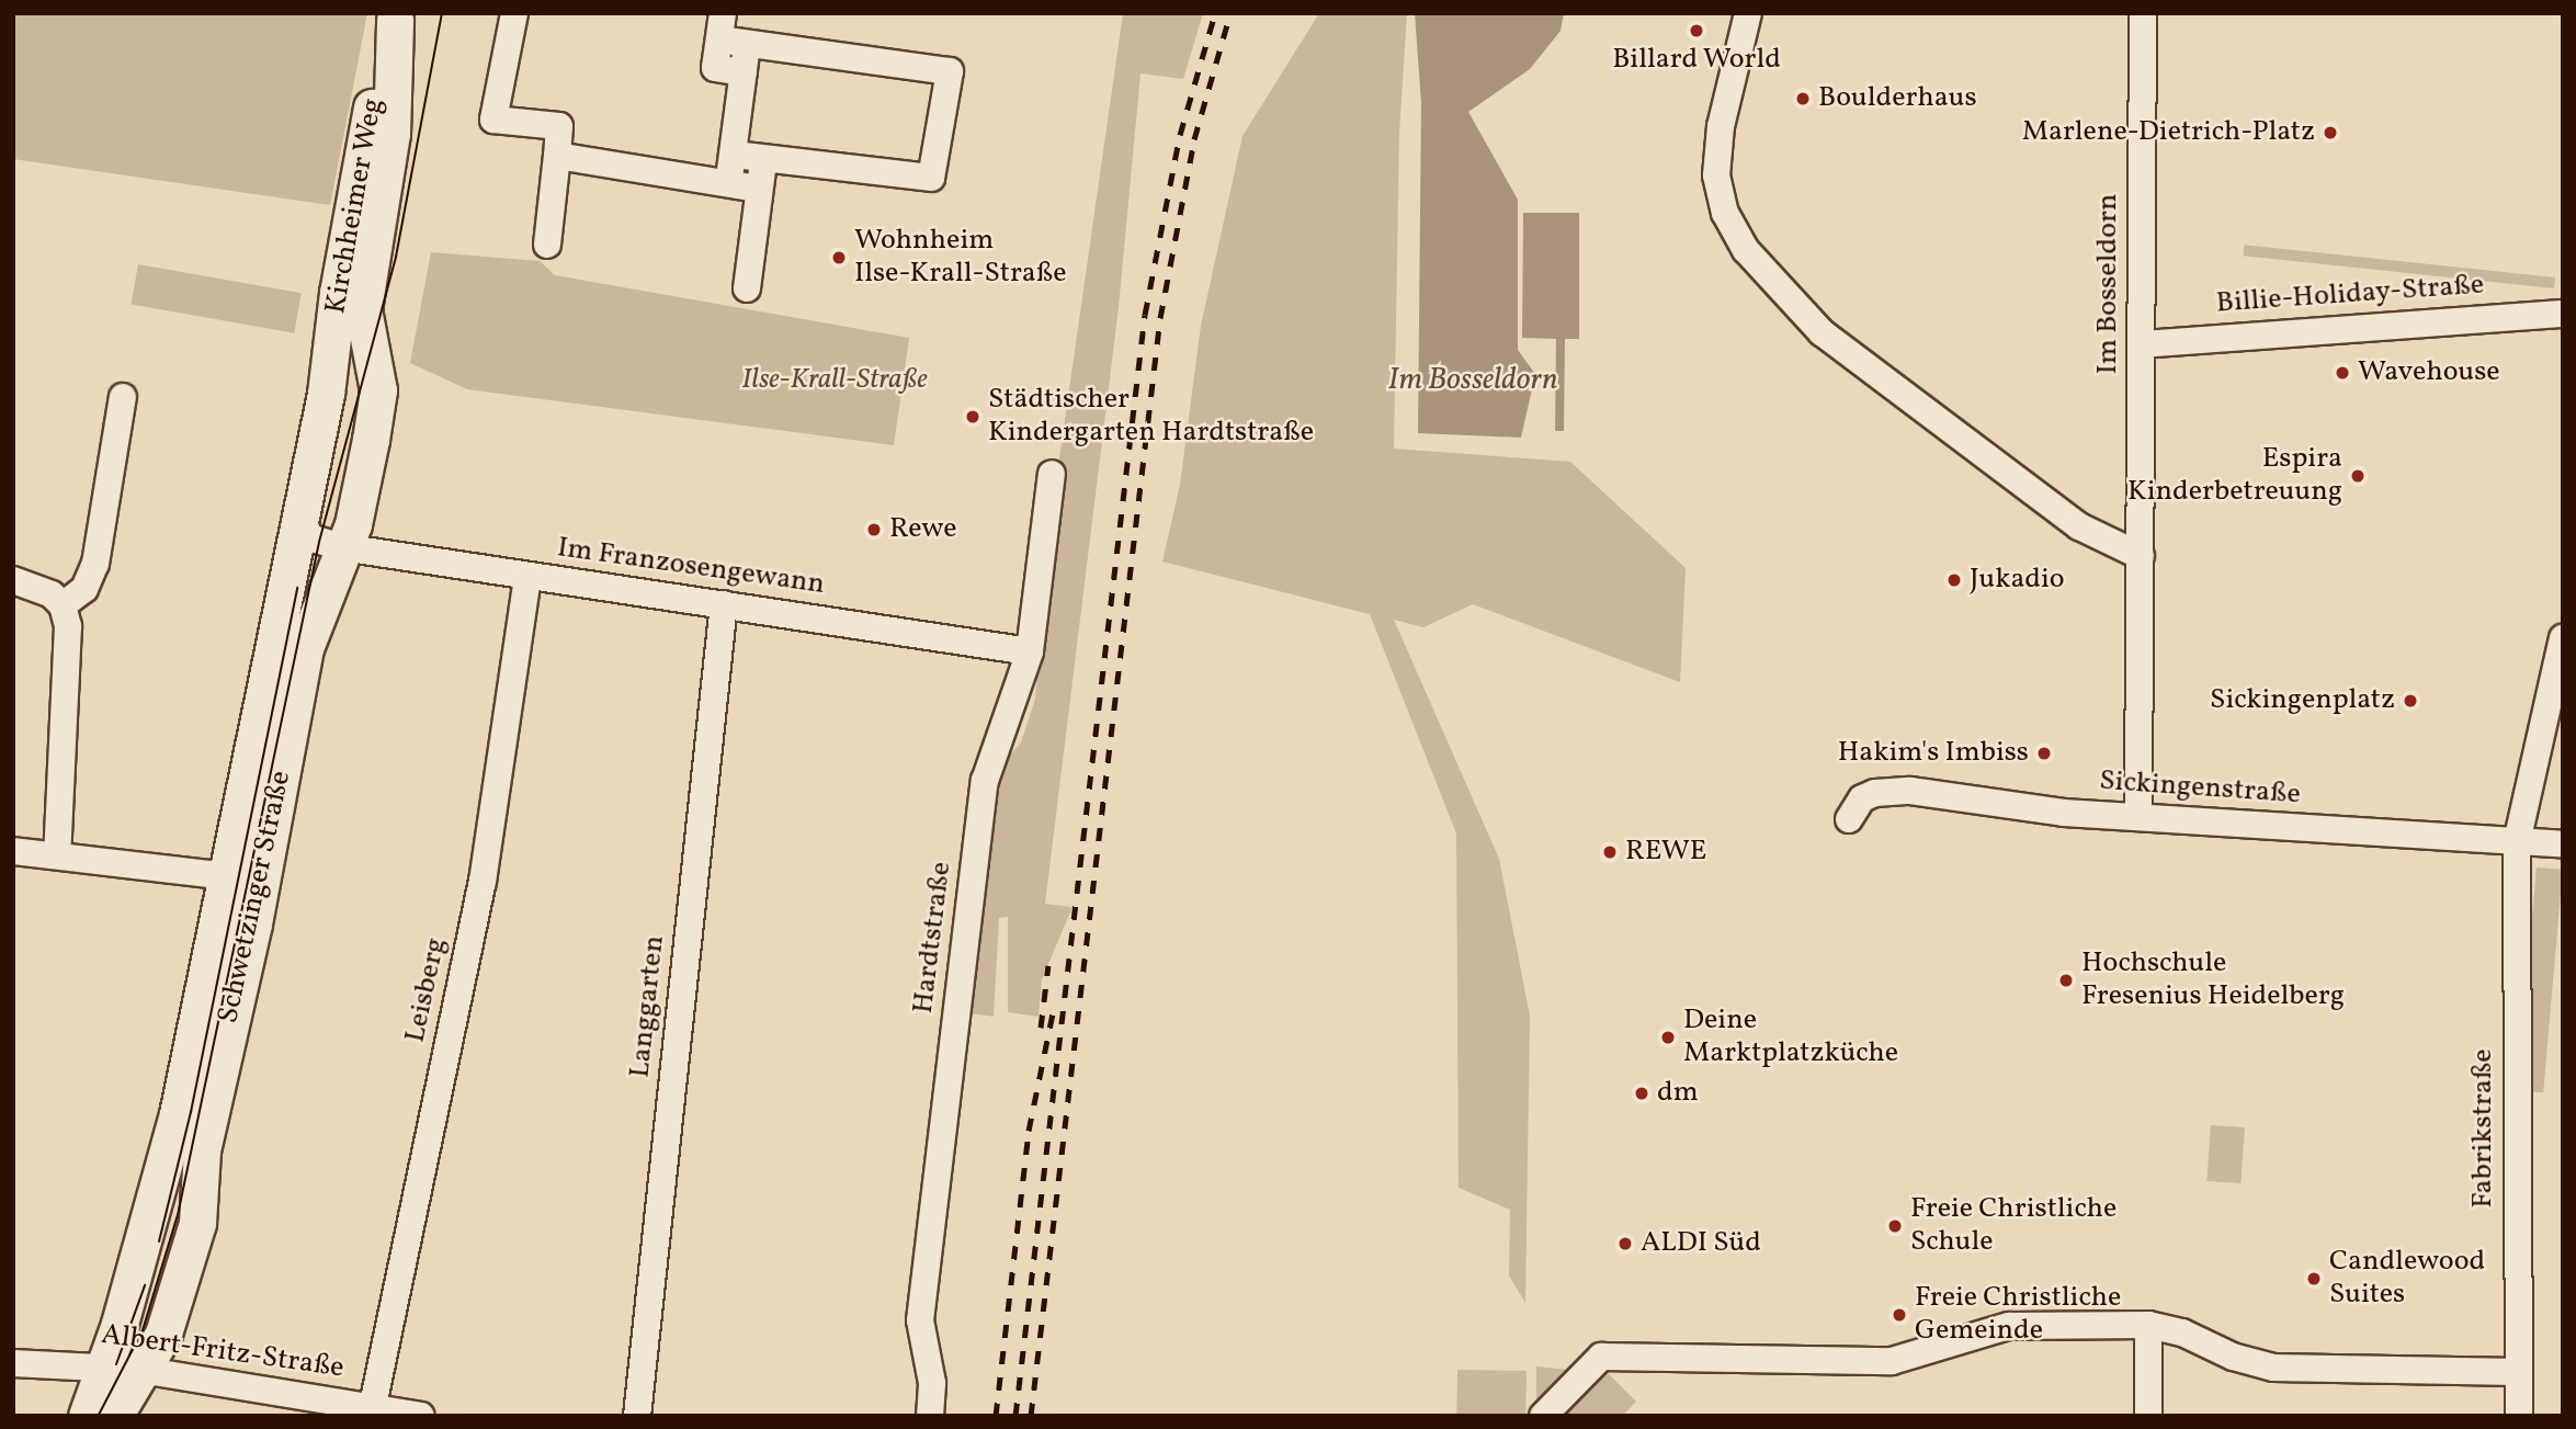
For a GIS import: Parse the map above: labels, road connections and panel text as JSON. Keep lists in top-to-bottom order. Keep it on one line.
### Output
{"streets":{"street":["Kirchheimer Weg","Im Bosseldorn","Billie-Holiday-Straße","Im Franzosengewann","Sickingenstraße","Schwetzinger Straße","Hardtstraße","Leisberg","Langgarten","Fabrikstraße","Albert-Fritz-Straße"]},"crossings":[["Kirchheimer Weg","Schwetzinger Straße"],["Im Bosseldorn","Billie-Holiday-Straße"],["Im Bosseldorn","Sickingenstraße"],["Im Franzosengewann","Schwetzinger Straße"],["Im Franzosengewann","Hardtstraße"],["Im Franzosengewann","Leisberg"],["Im Franzosengewann","Langgarten"],["Sickingenstraße","Fabrikstraße"],["Schwetzinger Straße","Albert-Fritz-Straße"],["Leisberg","Albert-Fritz-Straße"]],"water":["Im Bosseldorn"],"parks":["Ilse-Krall-Straße"],"places":["Billard World","Boulderhaus","Marlene-Dietrich-Platz","Wohnheim Ilse-Krall-Straße","Wavehouse","Städtischer Kindergarten Hardtstraße","Espira Kinderbetreuung","Rewe","Jukadio","Sickingenplatz","Hakim's Imbiss","REWE","Hochschule Fresenius Heidelberg","Deine Marktplatzküche","dm","Freie Christliche Schule","ALDI Süd","Candlewood Suites","Freie Christliche Gemeinde"]}
